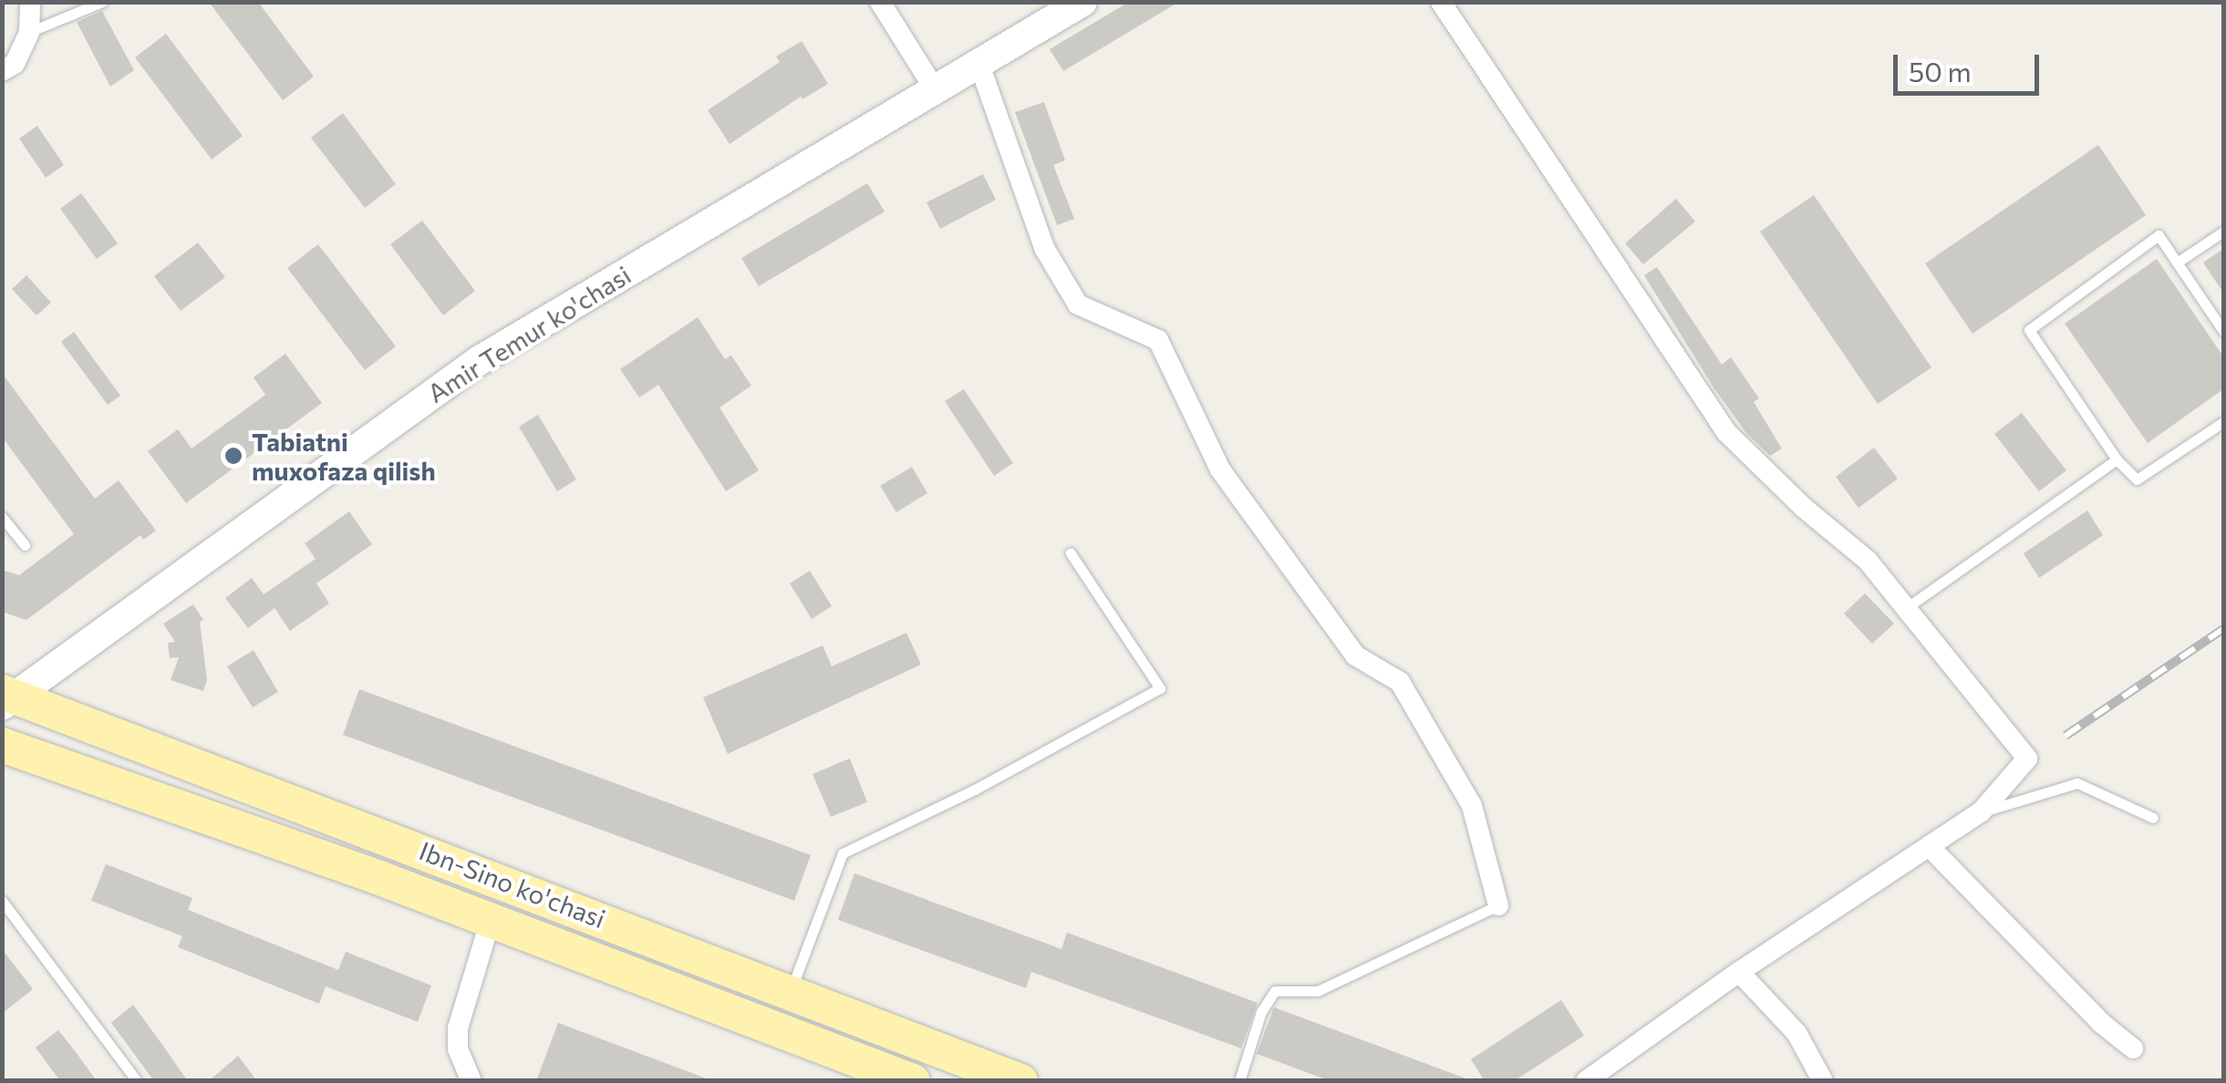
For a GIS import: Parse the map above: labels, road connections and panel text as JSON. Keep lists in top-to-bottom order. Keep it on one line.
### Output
{"streets":{"main road":["Amir Temur ko'chasi","Ibn-Sino ko'chasi"]},"crossings":[["Amir Temur ko'chasi","Ibn-Sino ko'chasi"]],"places":["Tabiatni muxofaza qilish"],"scale_bar":"50 m"}
